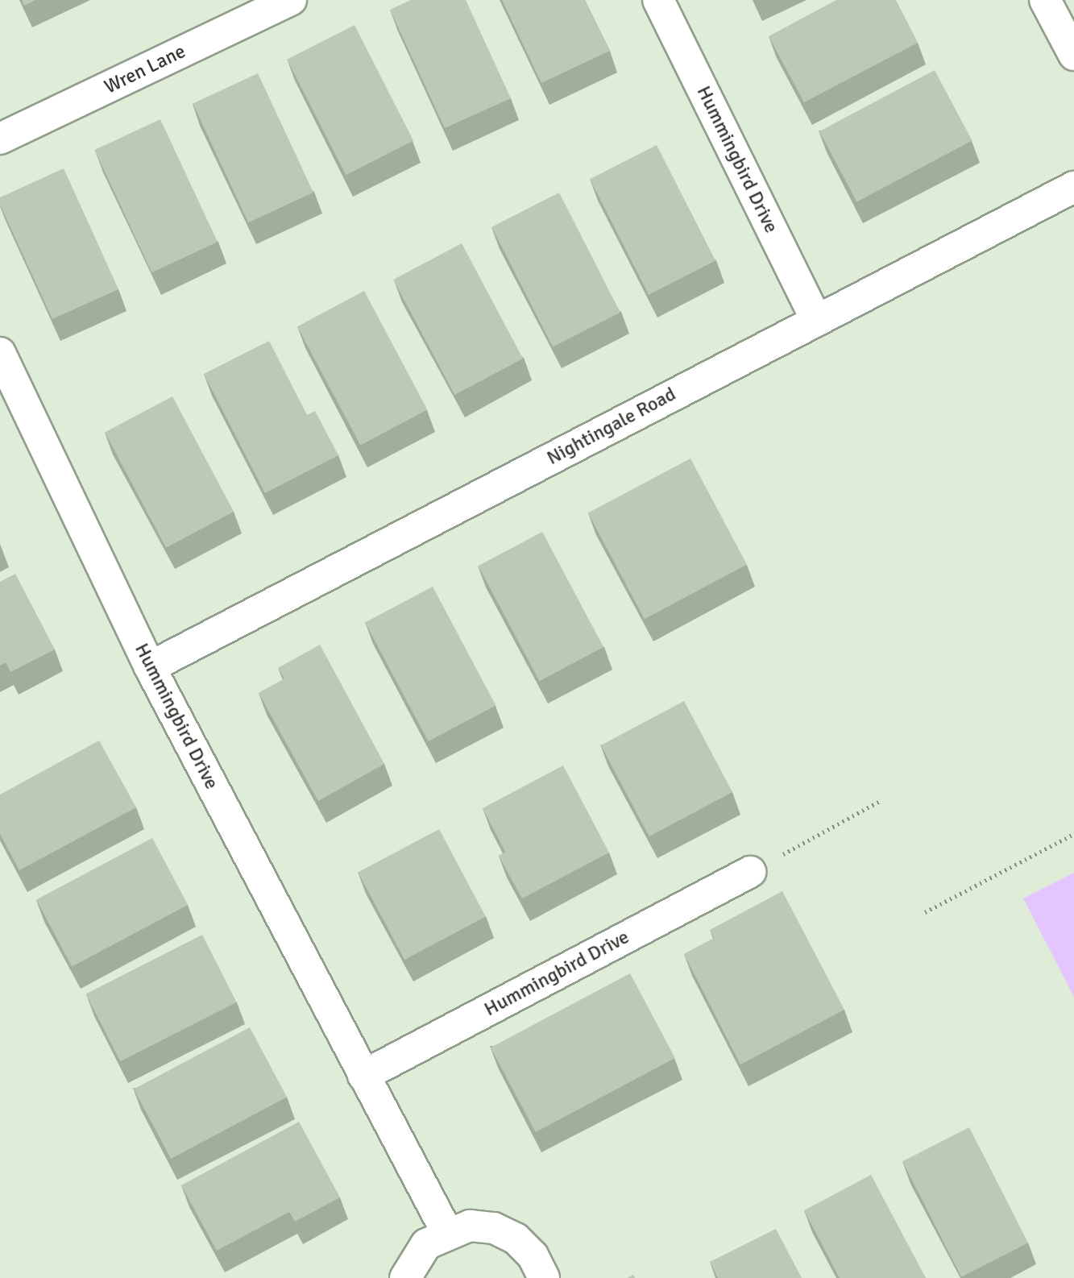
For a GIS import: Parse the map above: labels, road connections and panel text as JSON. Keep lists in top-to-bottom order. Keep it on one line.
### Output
{"streets":{"street":["Wren Lane","Hummingbird Drive","Nightingale Road"]},"crossings":[["Hummingbird Drive","Nightingale Road"]]}
